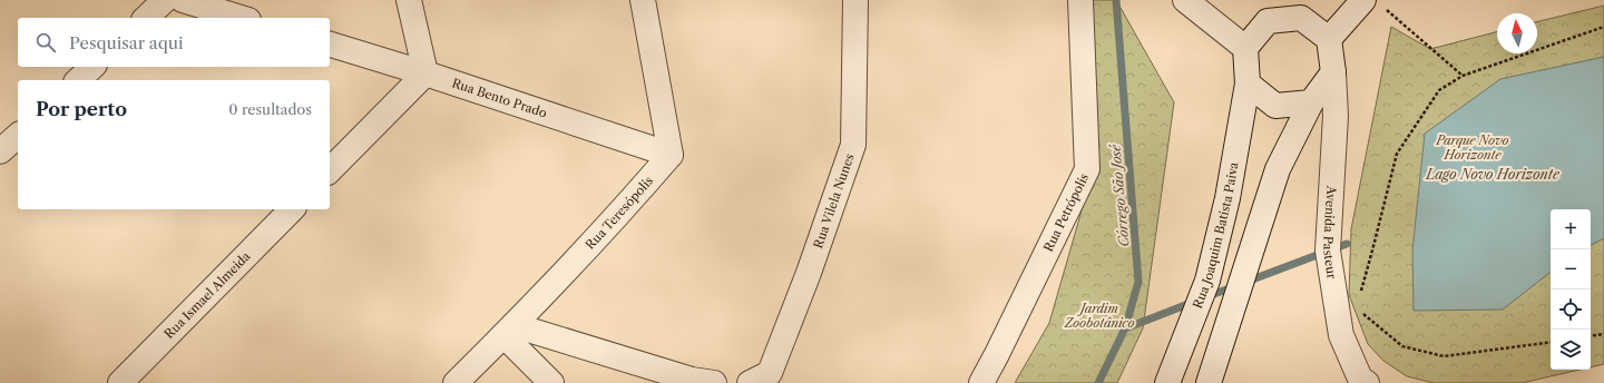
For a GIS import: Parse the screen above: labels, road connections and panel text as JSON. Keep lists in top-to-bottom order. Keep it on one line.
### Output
{"streets":{"street":["Rua Bento Prado","Rua Vilela Nunes","Rua Teresópolis","Rua Petrópolis","Avenida Pasteur","Rua Joaquim Batista Paiva","Rua Ismael Almeida"]},"crossings":[["Rua Bento Prado","Rua Teresópolis"],["Avenida Pasteur","Rua Joaquim Batista Paiva"]],"water":["Lago Novo Horizonte","Córrego São José"],"parks":["Parque Novo Horizonte","Jardim Zoobotânico"],"north":"top","page":{"search":"Pesquisar aqui","heading":["Por perto","0 resultados"],"map_buttons":["+","−"]}}
